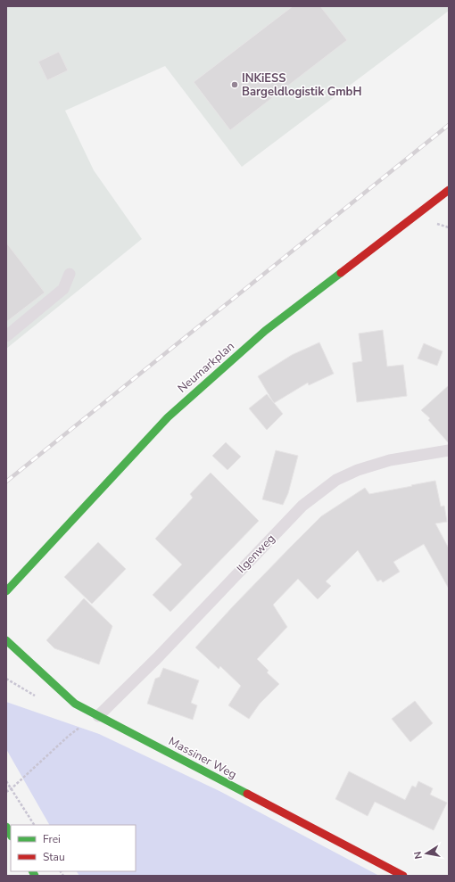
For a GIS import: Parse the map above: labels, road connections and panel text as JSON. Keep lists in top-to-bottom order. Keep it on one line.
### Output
{"streets":{"street":["Neumarkplan","Massiner Weg"],"lane":["Ilgenweg"]},"crossings":[["Ilgenweg","Massiner Weg"]],"places":["INKiESS Bargeldlogistik GmbH"],"legend":["Frei","Stau"],"north":"left"}
